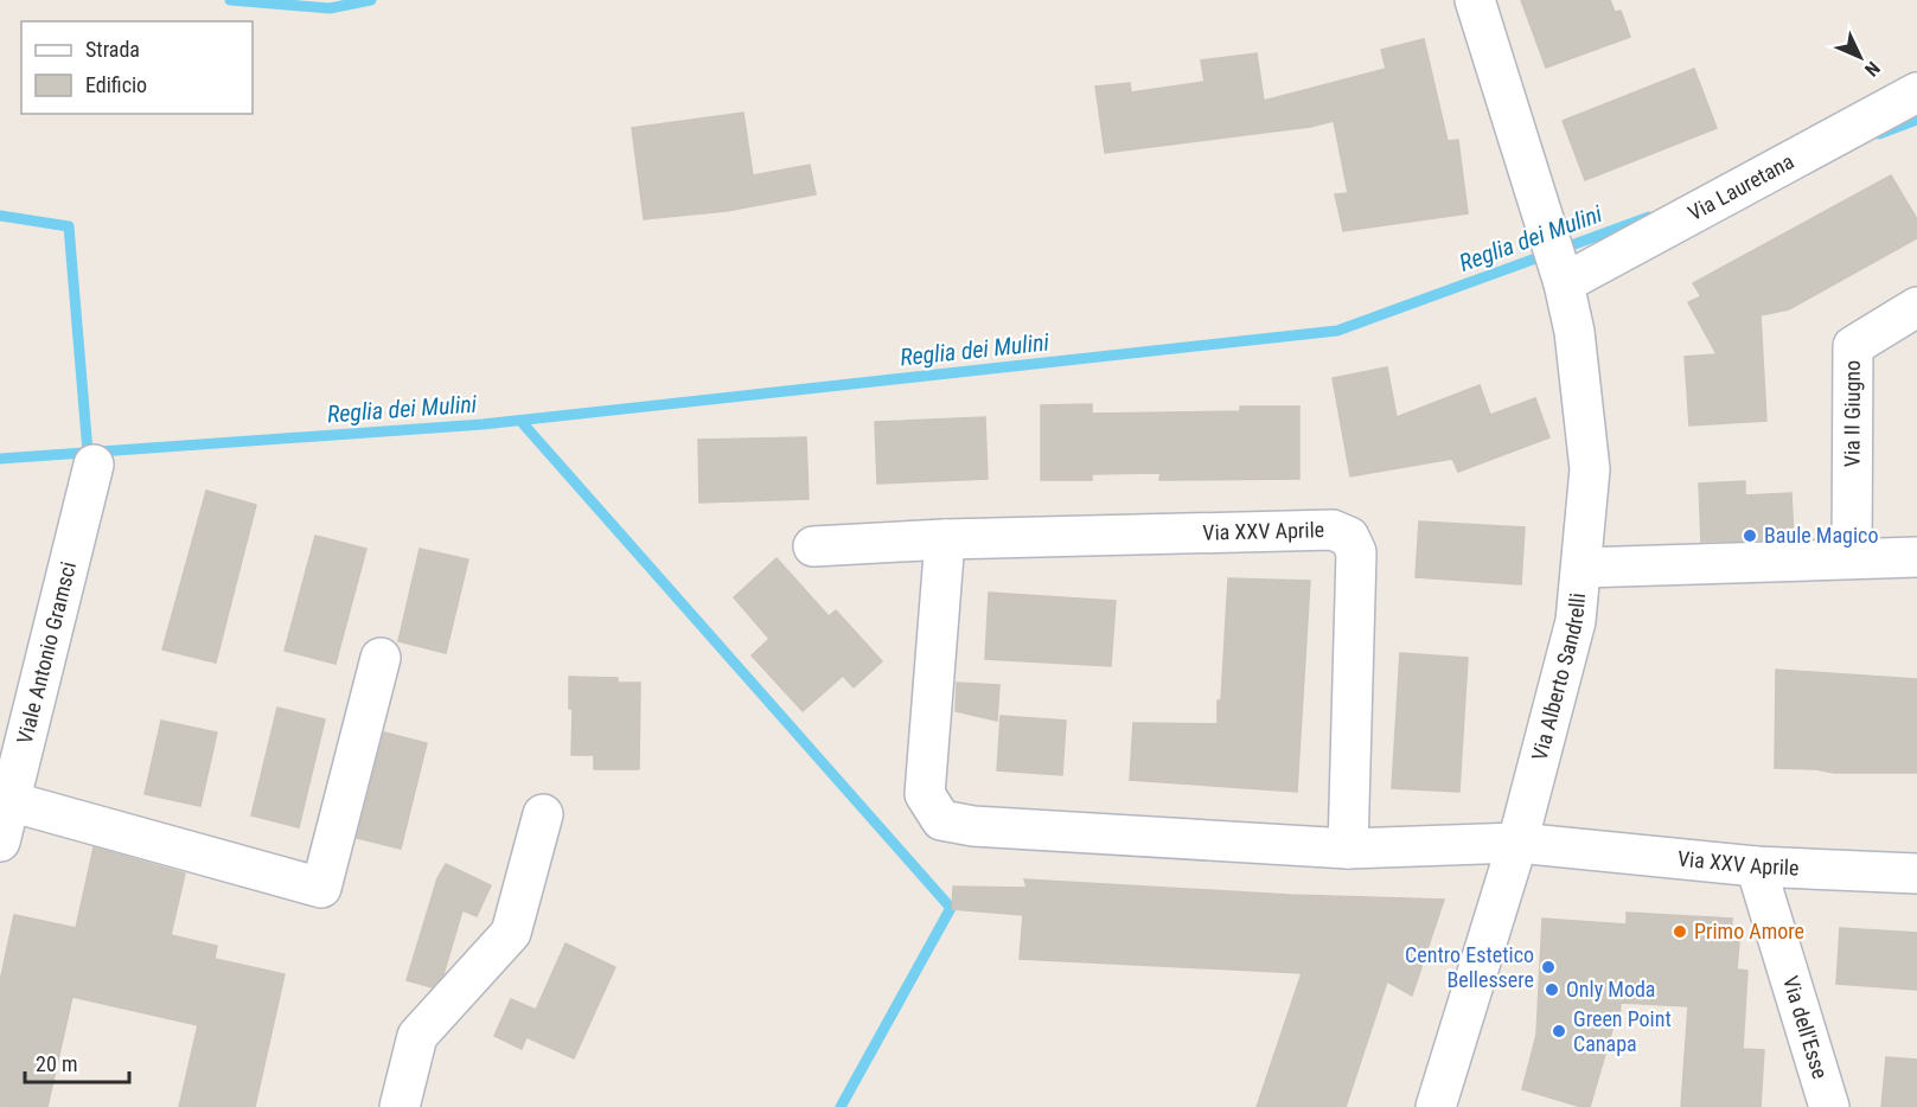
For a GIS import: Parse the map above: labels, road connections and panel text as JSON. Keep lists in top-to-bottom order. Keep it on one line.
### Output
{"streets":{"street":["Via Lauretana","Via II Giugno","Via XXV Aprile","Viale Antonio Gramsci","Via Alberto Sandrelli","Via dell'Esse"]},"crossings":[["Via II Giugno","Via Alberto Sandrelli"],["Via XXV Aprile","Via Alberto Sandrelli"],["Via XXV Aprile","Via dell'Esse"]],"water":["Reglia dei Mulini"],"places":["Baule Magico","Primo Amore","Centro Estetico Bellessere","Only Moda","Green Point Canapa"],"legend":["Strada","Edificio"],"scale_bar":"20 m","north":"bottom right"}
